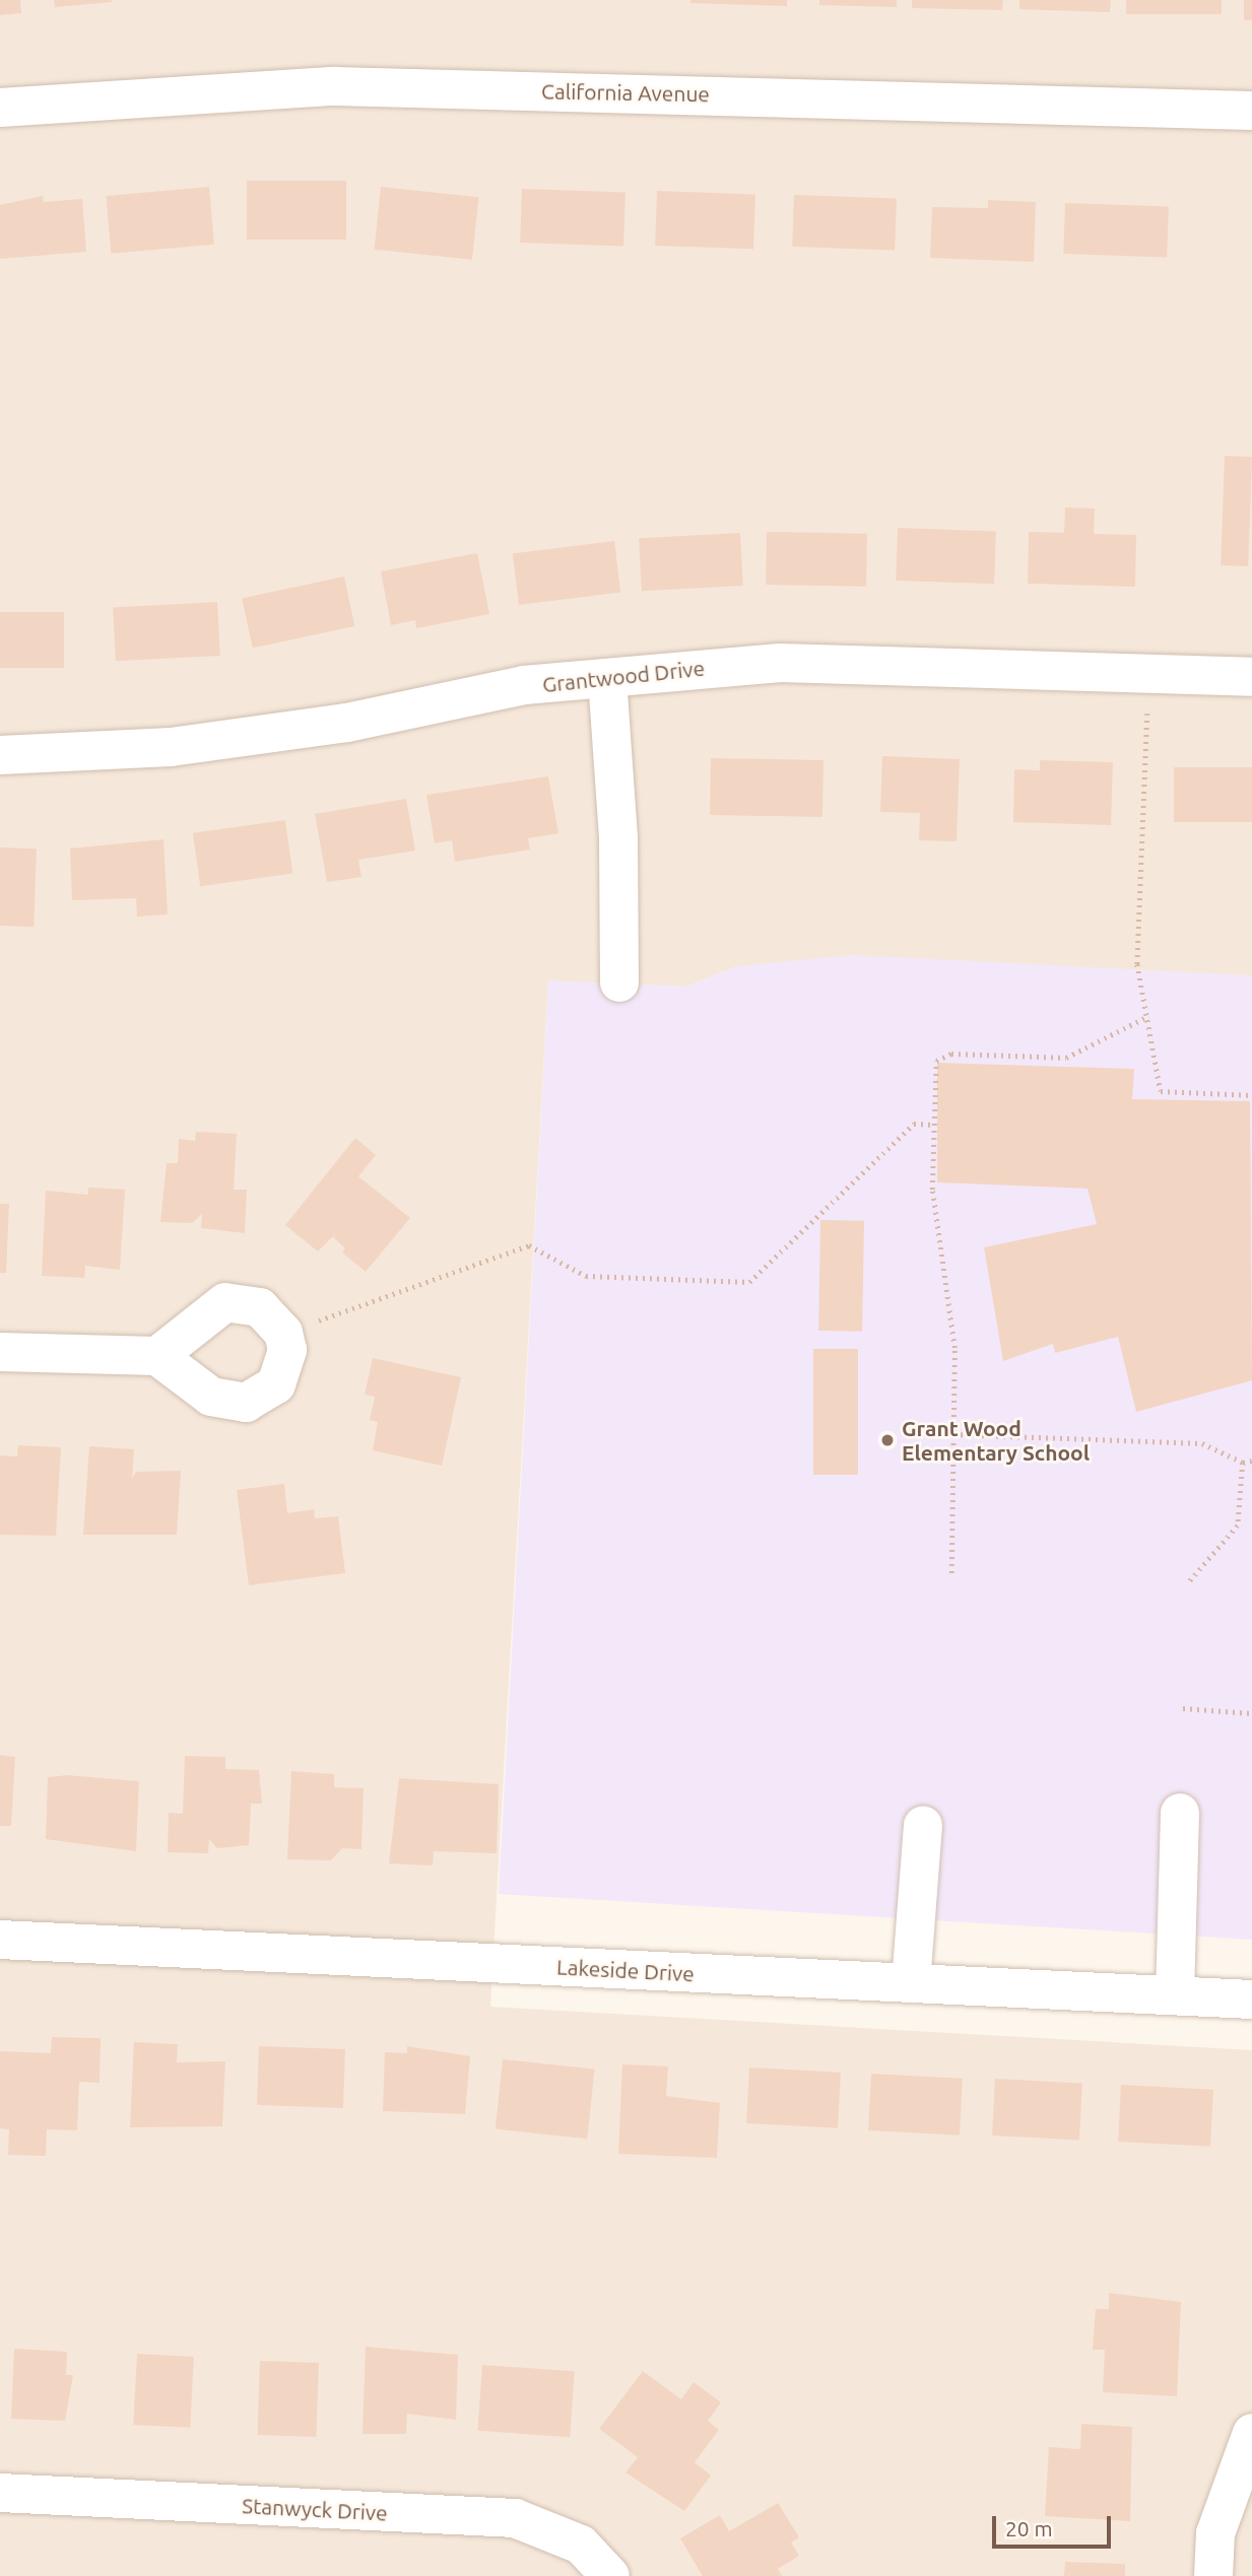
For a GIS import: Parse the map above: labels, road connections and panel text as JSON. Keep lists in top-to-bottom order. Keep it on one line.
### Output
{"streets":{"street":["California Avenue","Grantwood Drive","Lakeside Drive","Stanwyck Drive"]},"places":["Grant Wood Elementary School"],"scale_bar":"20 m"}
